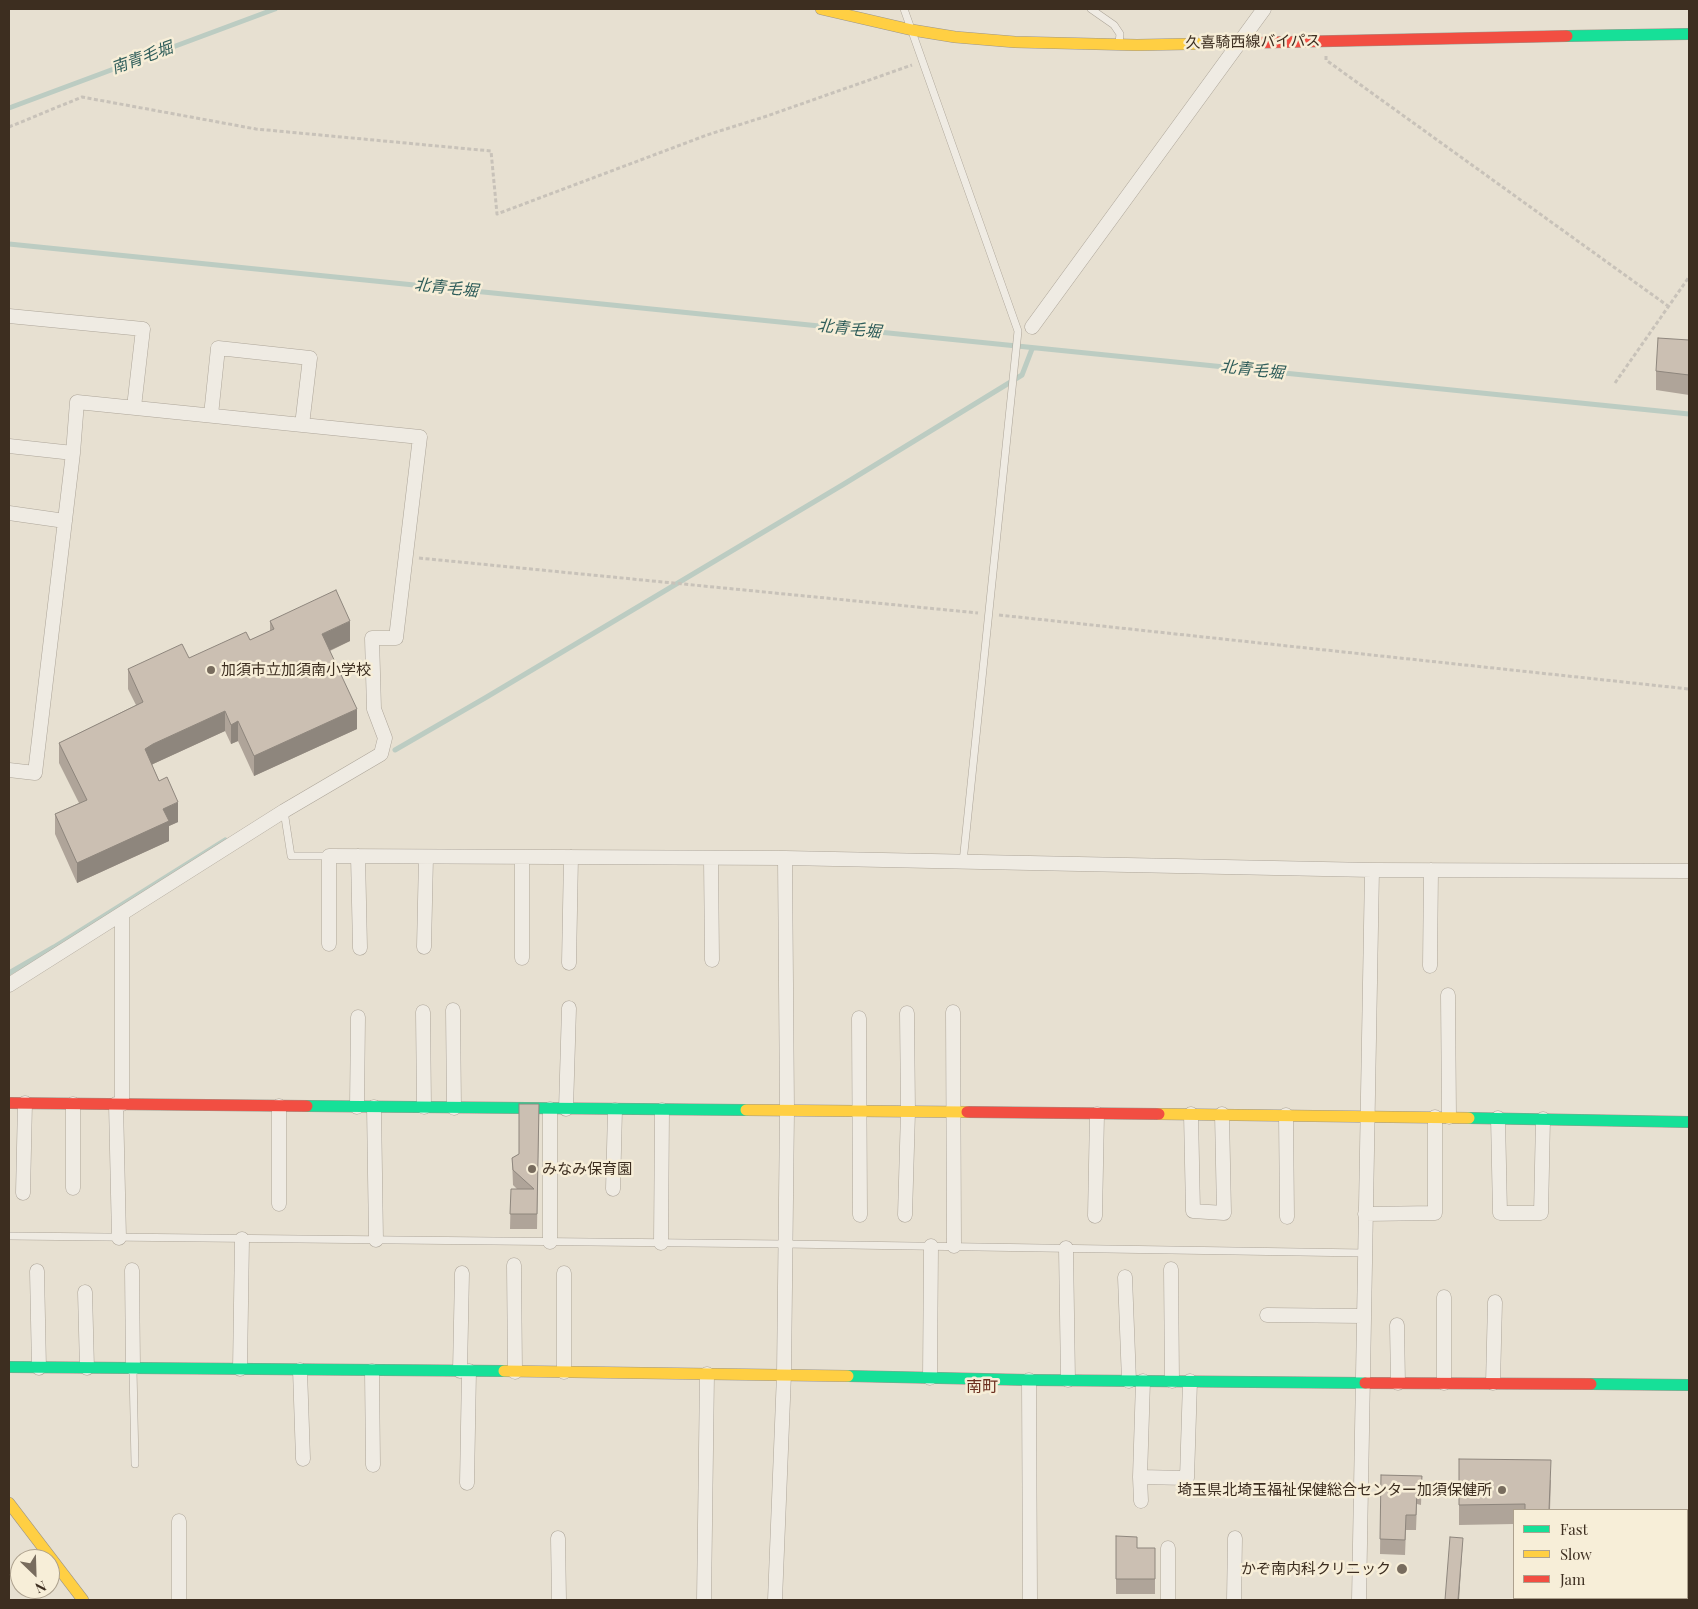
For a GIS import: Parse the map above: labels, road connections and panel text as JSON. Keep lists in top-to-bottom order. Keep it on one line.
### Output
{"streets":{"street":["久喜騎西線バイパス"]},"districts":["南町"],"water":["南青毛堀","北青毛堀"],"places":["加須市立加須南小学校","みなみ保育園","埼玉県北埼玉福祉保健総合センター加須保健所","かぞ南内科クリニック"],"legend":["Fast","Slow","Jam"],"north":"bottom right"}
